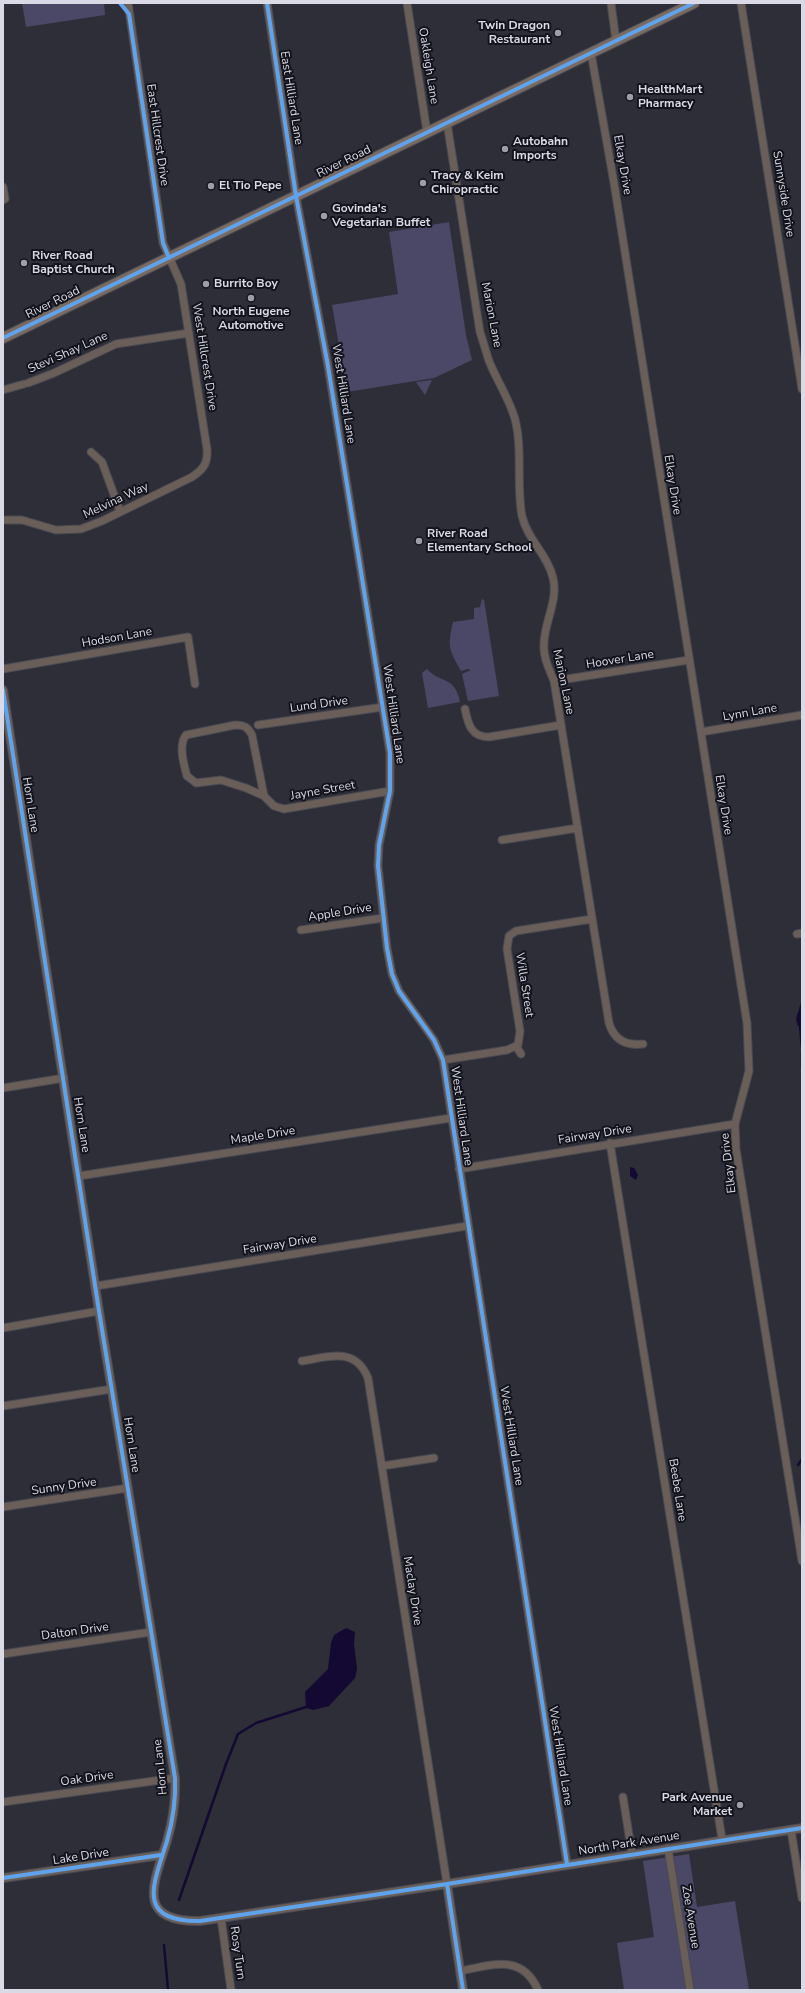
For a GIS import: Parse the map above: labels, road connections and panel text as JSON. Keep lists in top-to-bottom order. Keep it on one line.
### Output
{"streets":{"main road":["River Road"],"street":["Oakleigh Lane","East Hilliard Lane","East Hillcrest Drive","Elkay Drive","Sunnyside Drive","Marion Lane","Stevi Shay Lane","West Hillcrest Drive","West Hilliard Lane","Melvina Way","Hodson Lane","Hoover Lane","Lund Drive","Lynn Lane","Jayne Street","Horn Lane","Apple Drive","Willa Street","Fairway Drive","Maple Drive","Sunny Drive","Beebe Lane","Maclay Drive","Dalton Drive","Oak Drive","North Park Avenue","Lake Drive","Zoe Avenue","Rosy Turn"]},"crossings":[["Oakleigh Lane","River Road"],["East Hilliard Lane","River Road"],["East Hilliard Lane","West Hilliard Lane"],["East Hillcrest Drive","River Road"],["East Hillcrest Drive","West Hillcrest Drive"],["River Road","Elkay Drive"],["River Road","Marion Lane"],["River Road","West Hillcrest Drive"],["River Road","West Hilliard Lane"],["Elkay Drive","Hoover Lane"],["Elkay Drive","Lynn Lane"],["Elkay Drive","Fairway Drive"],["Marion Lane","Hoover Lane"],["Marion Lane","Willa Street"],["Stevi Shay Lane","West Hillcrest Drive"],["West Hillcrest Drive","Melvina Way"],["West Hilliard Lane","Lund Drive"],["West Hilliard Lane","Jayne Street"],["West Hilliard Lane","Apple Drive"],["West Hilliard Lane","Fairway Drive"],["West Hilliard Lane","Maple Drive"],["West Hilliard Lane","North Park Avenue"],["Horn Lane","Fairway Drive"],["Horn Lane","Maple Drive"],["Horn Lane","Sunny Drive"],["Horn Lane","Maclay Drive"],["Horn Lane","Dalton Drive"],["Horn Lane","Oak Drive"],["Horn Lane","North Park Avenue"],["Horn Lane","Lake Drive"],["Horn Lane","Rosy Turn"],["Fairway Drive","Beebe Lane"],["Beebe Lane","North Park Avenue"],["Maclay Drive","North Park Avenue"],["North Park Avenue","Zoe Avenue"]],"places":["Twin Dragon Restaurant","HealthMart Pharmacy","Autobahn Imports","Tracy & Keim Chiropractic","El Tio Pepe","Govinda's Vegetarian Buffet","River Road Baptist Church","Burrito Boy","North Eugene Automotive","River Road Elementary School","Park Avenue Market"]}
